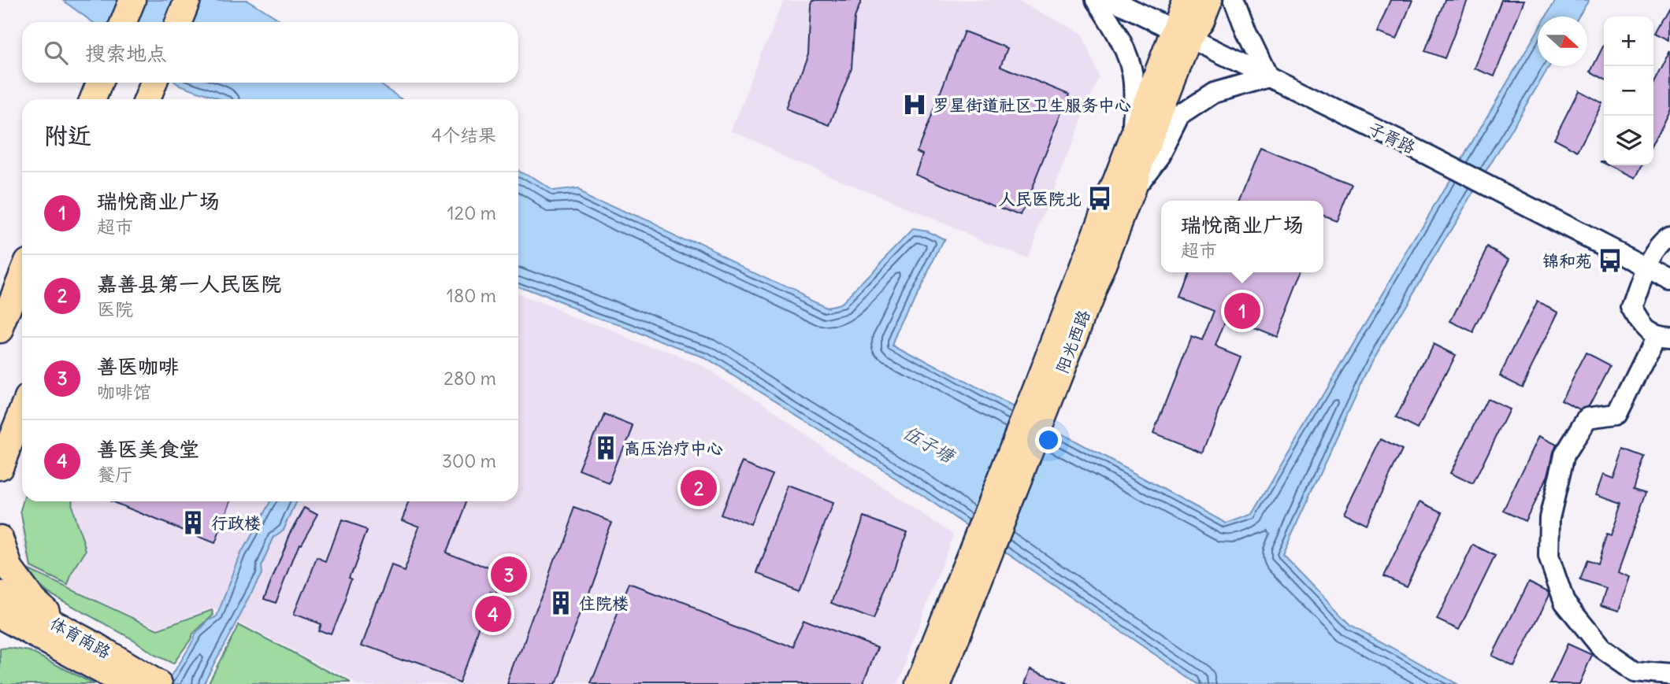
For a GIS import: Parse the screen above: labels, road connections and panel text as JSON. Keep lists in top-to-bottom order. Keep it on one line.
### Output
{"streets":{"main road":["阳光西路","体育南路"],"street":["子胥路"]},"crossings":[["子胥路","阳光西路"]],"water":["伍子塘"],"places":{"hospital":["罗星街道社区卫生服务中心"],"bus stop":["人民医院北","锦和苑"],"building":["高压治疗中心","行政楼","住院楼"]},"north":"right","page":{"map_buttons":["+","−"],"search":"搜索地点","heading":["附近","4个结果"],"list":[{"mark":"1","name":"瑞悦商业广场","note":"超市","value":"120 m"},{"mark":"2","name":"嘉善县第一人民医院","note":"医院","value":"180 m"},{"mark":"3","name":"善医咖啡","note":"咖啡馆","value":"280 m"},{"mark":"4","name":"善医美食堂","note":"餐厅","value":"300 m"}],"popup":["瑞悦商业广场","超市"],"pins":["1","2","3","4"]}}
